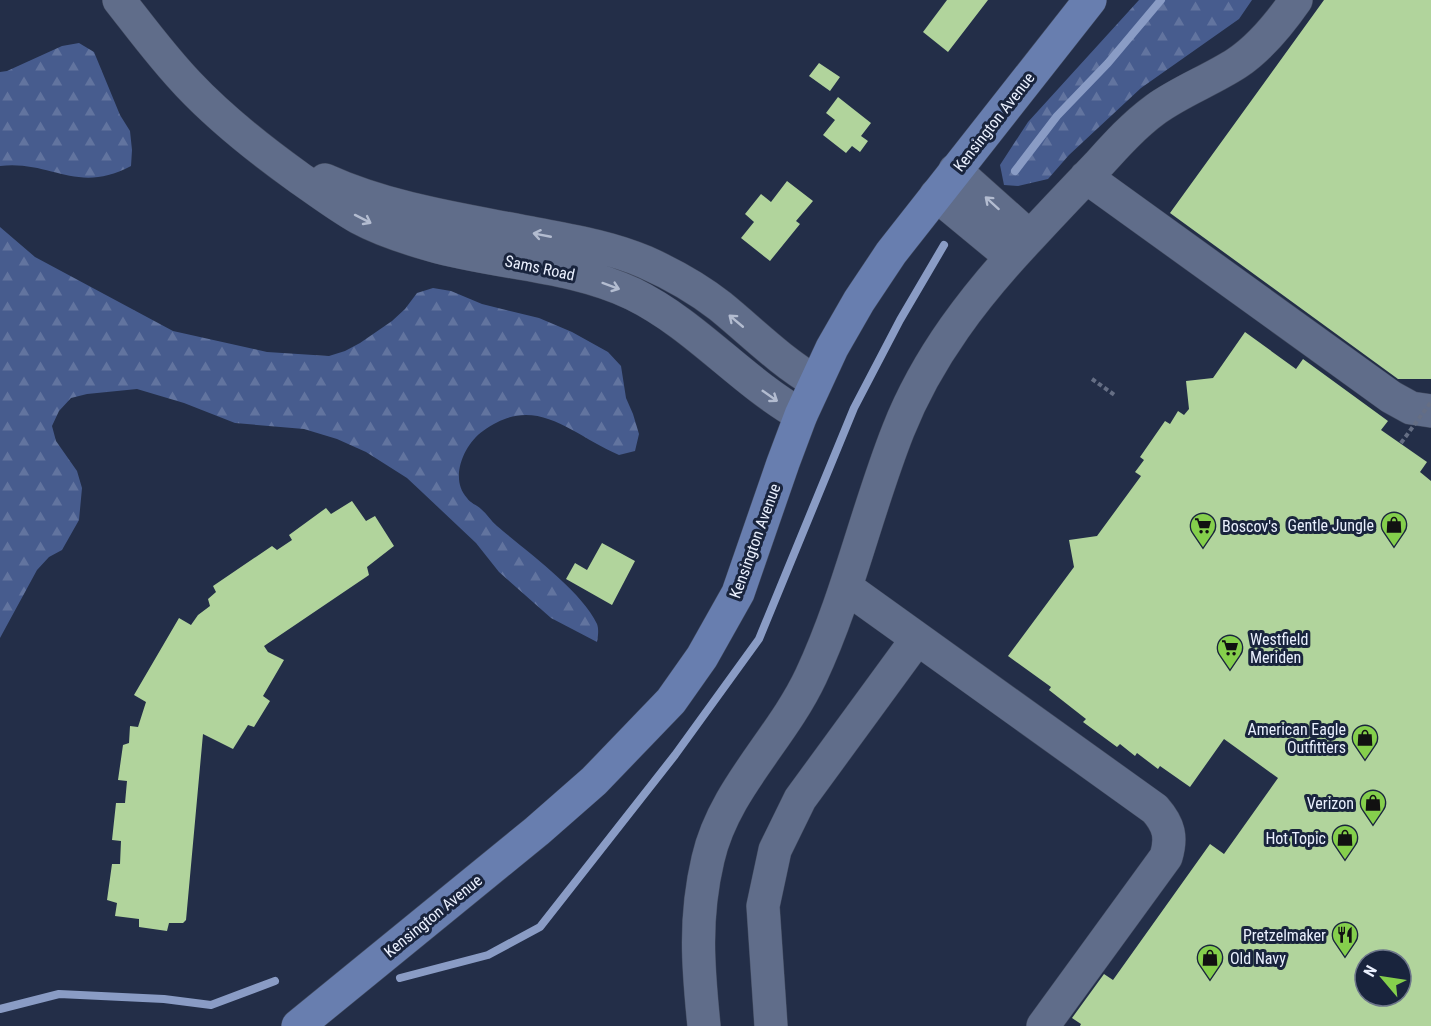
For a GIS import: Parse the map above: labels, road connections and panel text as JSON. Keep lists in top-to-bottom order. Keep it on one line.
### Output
{"streets":{"main road":["Kensington Avenue"],"street":["Sams Road"]},"crossings":[["Kensington Avenue","Sams Road"]],"places":{"shop":["Gentle Jungle","American Eagle Outfitters","Verizon","Hot Topic","Old Navy"],"supermarket":["Boscov's","Westfield Meriden"],"restaurant":["Pretzelmaker"]},"north":"top left"}
